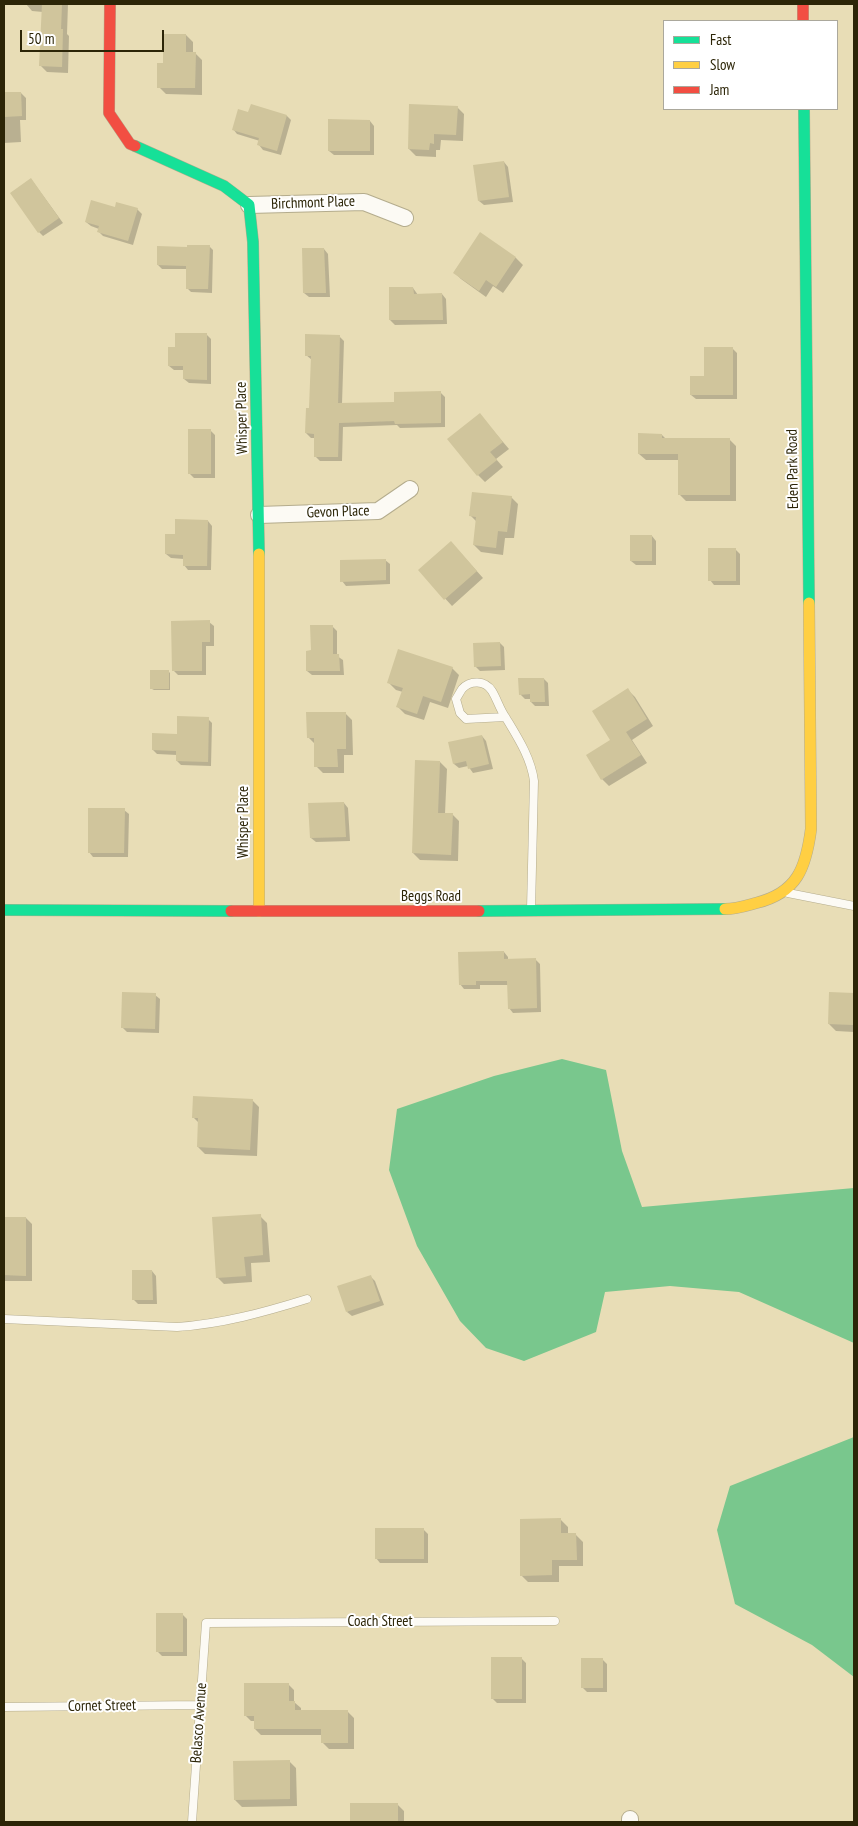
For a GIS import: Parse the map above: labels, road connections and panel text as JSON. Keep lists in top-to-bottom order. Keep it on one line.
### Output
{"streets":{"street":["Birchmont Place","Whisper Place","Eden Park Road","Gevon Place","Beggs Road"],"lane":["Coach Street","Cornet Street","Belasco Avenue"]},"crossings":[["Birchmont Place","Whisper Place"],["Whisper Place","Gevon Place"],["Whisper Place","Beggs Road"],["Eden Park Road","Beggs Road"],["Coach Street","Belasco Avenue"],["Cornet Street","Belasco Avenue"]],"legend":["Fast","Slow","Jam"],"scale_bar":"50 m"}
